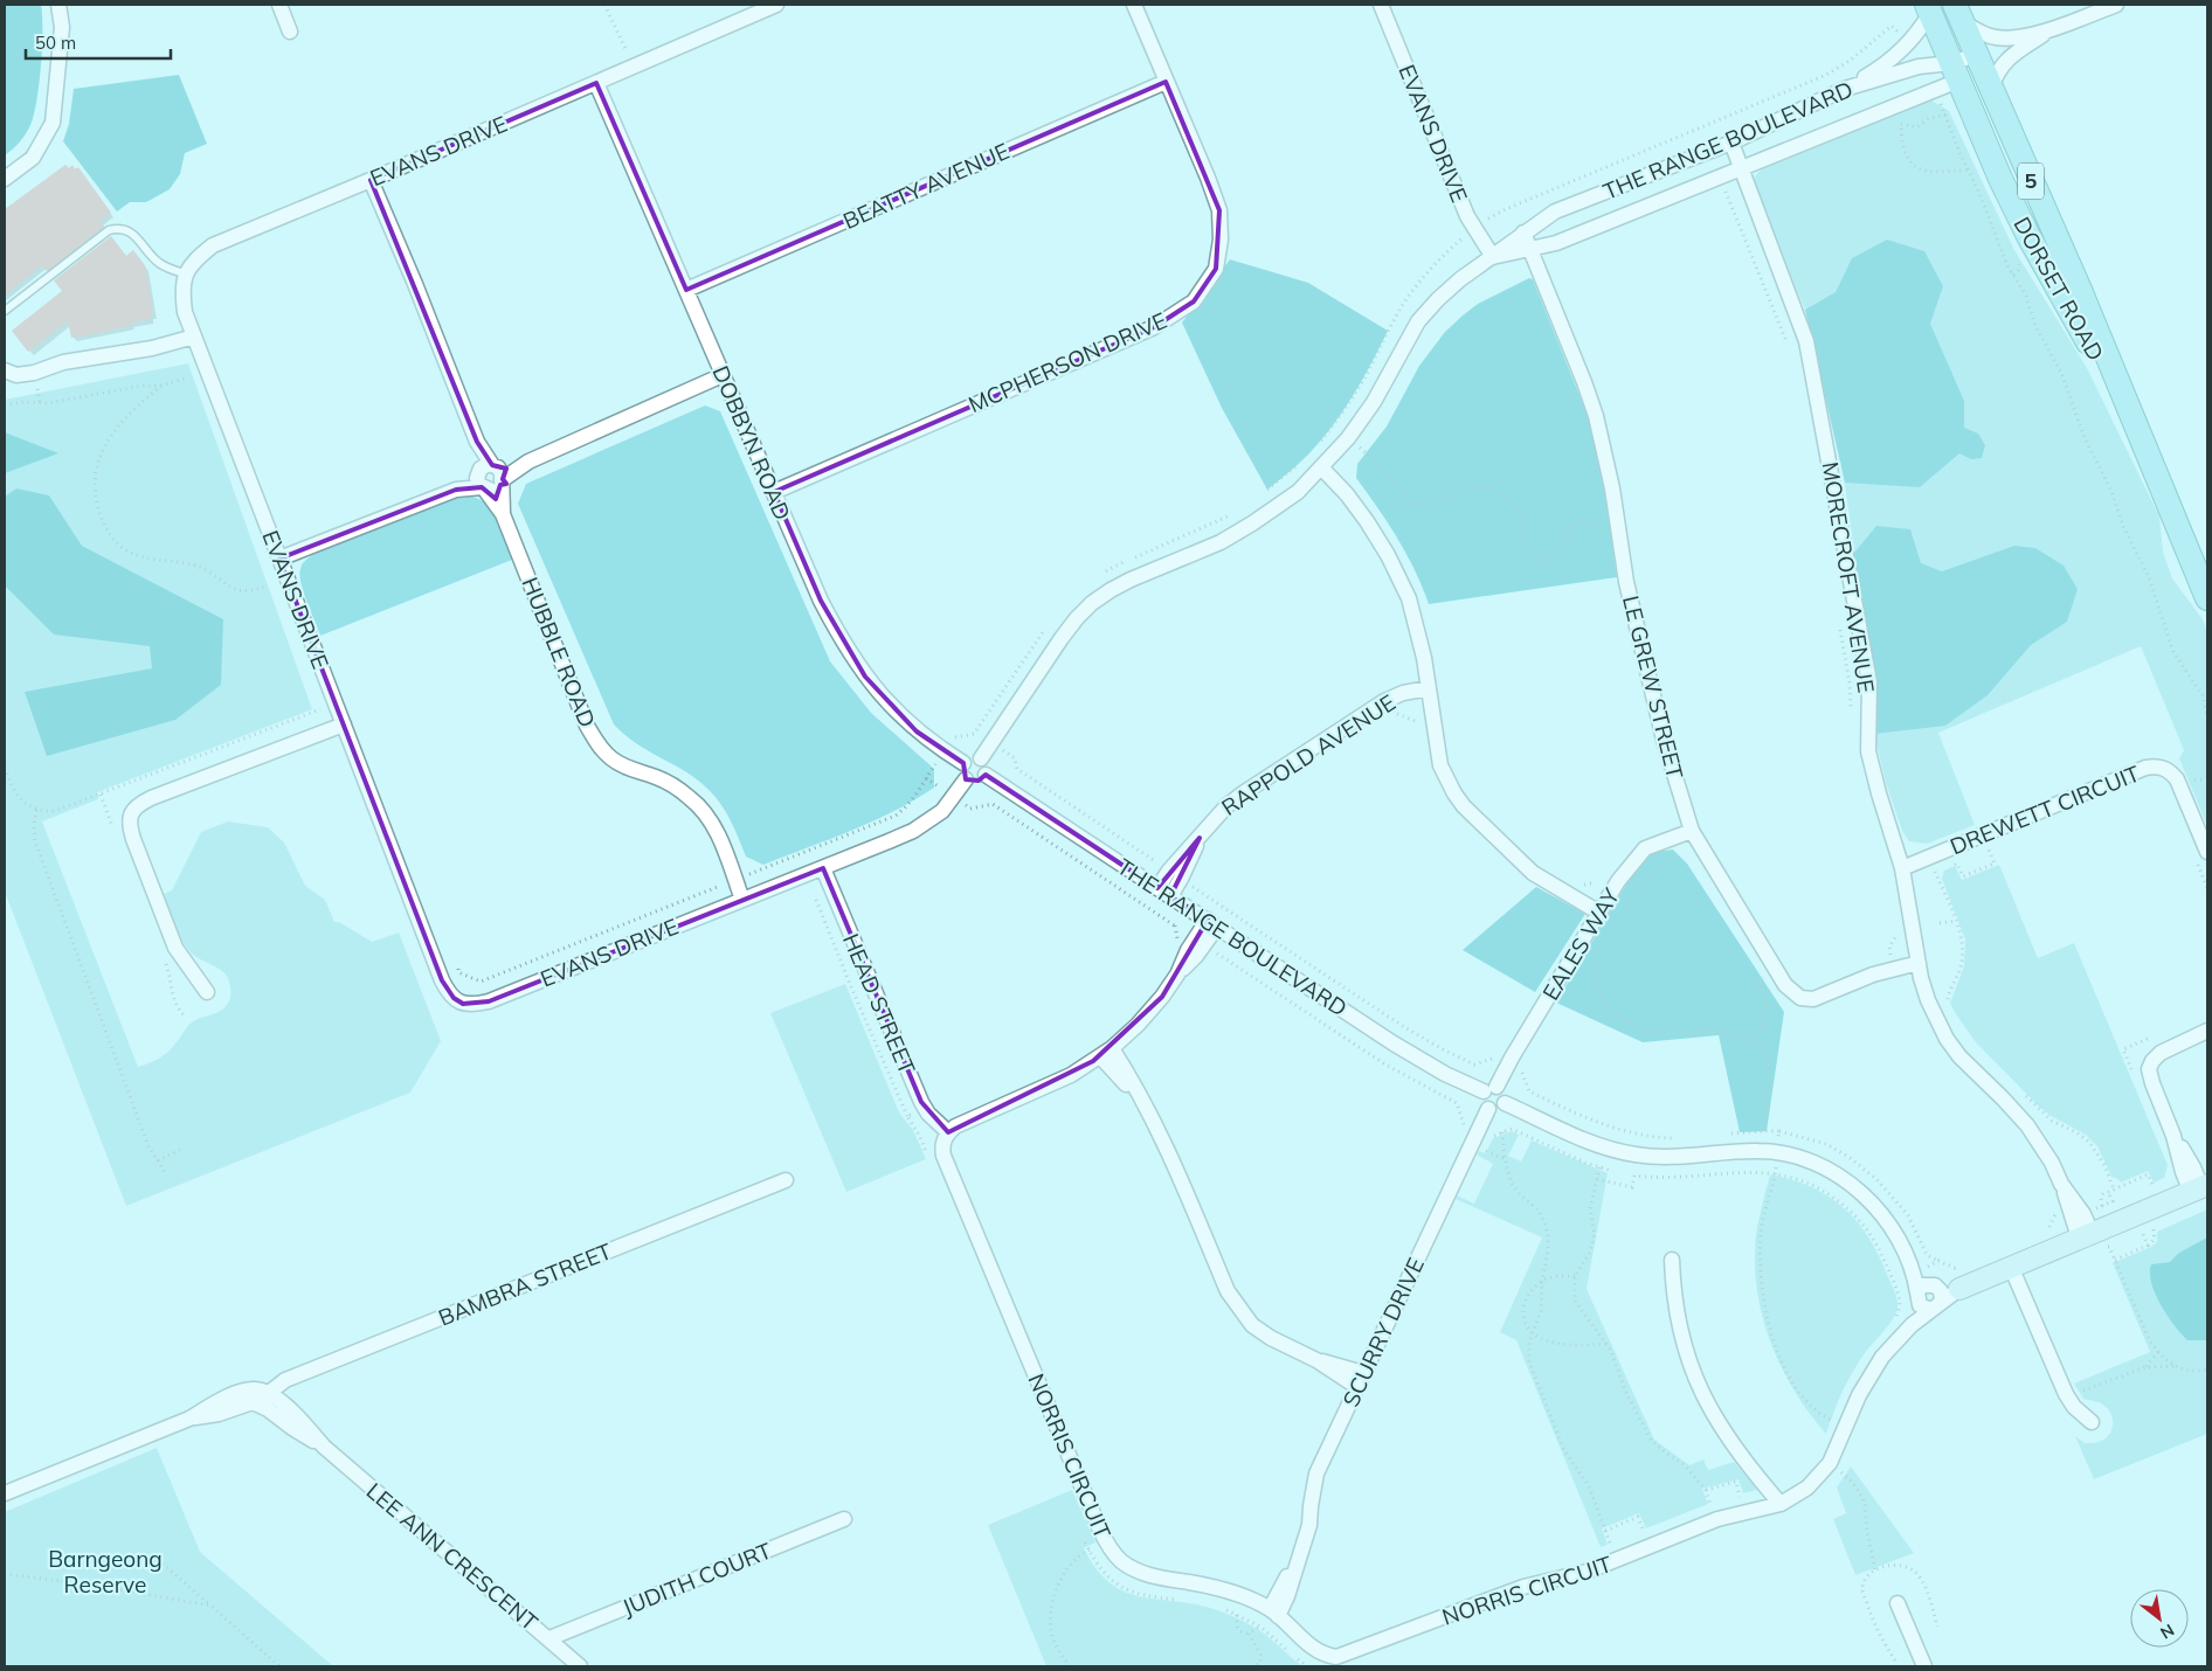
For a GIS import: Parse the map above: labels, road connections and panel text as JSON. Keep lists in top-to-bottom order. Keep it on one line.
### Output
{"streets":{"main road":["5","DORSET ROAD"],"street":["EVANS DRIVE","THE RANGE BOULEVARD","BEATTY AVENUE","MCPHERSON DRIVE","DOBBYN ROAD","MORECROFT AVENUE","HUBBLE ROAD","LE GREW STREET","RAPPOLD AVENUE","DREWETT CIRCUIT","EALES WAY","HEAD STREET","BAMBRA STREET","SCURRY DRIVE","NORRIS CIRCUIT","LEE ANN CRESCENT","JUDITH COURT"]},"crossings":[["EVANS DRIVE","THE RANGE BOULEVARD"],["EVANS DRIVE","DOBBYN ROAD"],["EVANS DRIVE","HUBBLE ROAD"],["EVANS DRIVE","HEAD STREET"],["THE RANGE BOULEVARD","DORSET ROAD"],["THE RANGE BOULEVARD","DOBBYN ROAD"],["THE RANGE BOULEVARD","MORECROFT AVENUE"],["THE RANGE BOULEVARD","LE GREW STREET"],["THE RANGE BOULEVARD","RAPPOLD AVENUE"],["THE RANGE BOULEVARD","EALES WAY"],["THE RANGE BOULEVARD","SCURRY DRIVE"],["BEATTY AVENUE","MCPHERSON DRIVE"],["BEATTY AVENUE","DOBBYN ROAD"],["MCPHERSON DRIVE","DOBBYN ROAD"],["MORECROFT AVENUE","LE GREW STREET"],["MORECROFT AVENUE","DREWETT CIRCUIT"],["LE GREW STREET","EALES WAY"],["EALES WAY","SCURRY DRIVE"],["HEAD STREET","NORRIS CIRCUIT"],["BAMBRA STREET","LEE ANN CRESCENT"],["SCURRY DRIVE","NORRIS CIRCUIT"],["LEE ANN CRESCENT","JUDITH COURT"]],"parks":["Barngeong Reserve"],"scale_bar":"50 m","north":"bottom right"}
